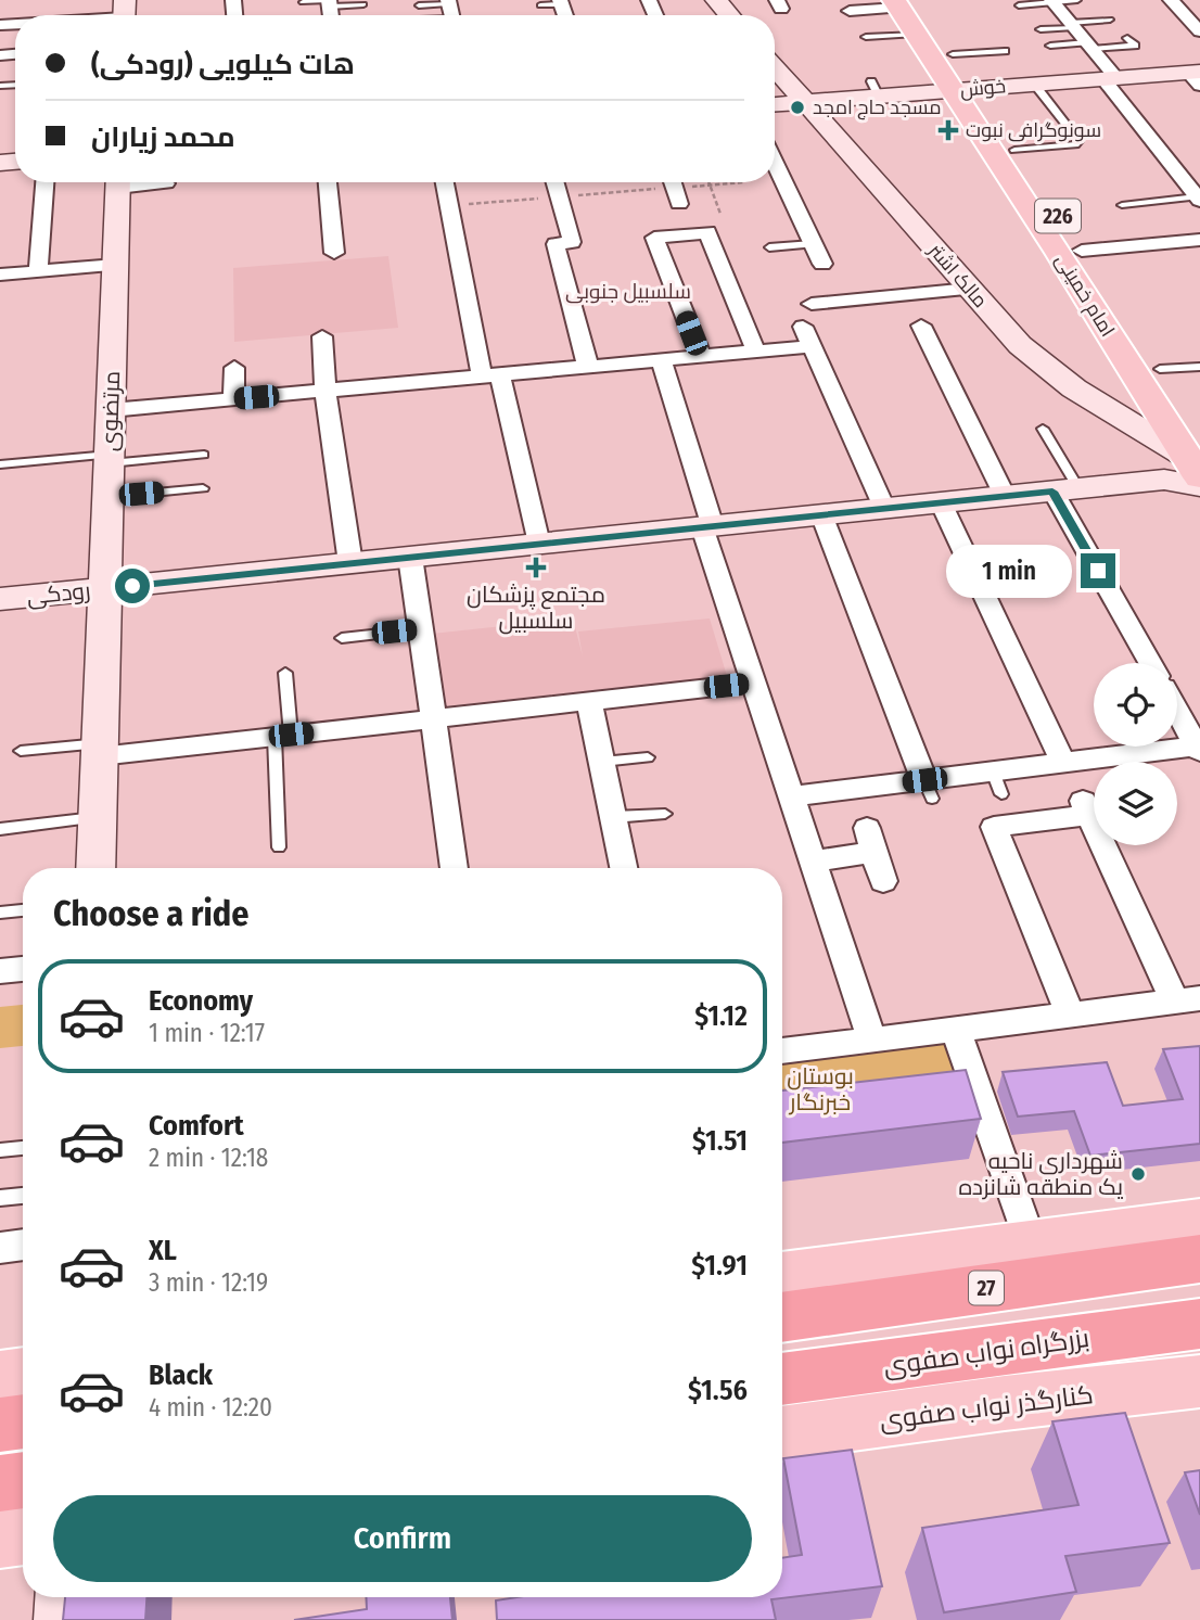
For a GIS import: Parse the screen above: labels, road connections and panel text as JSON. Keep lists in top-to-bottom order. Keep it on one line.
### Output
{"streets":{"highway":["27","بزرگراه نواب صفوی"],"main road":["خوش","226","مالک اشتر","امام خمینی","مرتضوی","رودکی","کنارگذر نواب صفوی"]},"crossings":[["خوش","مالک اشتر"],["خوش","امام خمینی"],["مالک اشتر","امام خمینی"],["مرتضوی","رودکی"]],"districts":["سلسبیل جنوبی"],"parks":["بوستان خبرنگار"],"places":{"other":["مسجد حاج امجد","شهرداری ناحیه یک منطقه شانزده"],"health":["سونوگرافی نبوت","مجتمع پزشکان سلسبیل"]},"page":{"banner":["هات کیلویی (رودکی)","محمد زیاران"],"bubble":"1 min","heading":"Choose a ride","list":[{"name":"Economy","note":"1 min · 12:17","value":"$1.12"},{"name":"Comfort","note":"2 min · 12:18","value":"$1.51"},{"name":"XL","note":"3 min · 12:19","value":"$1.91"},{"name":"Black","note":"4 min · 12:20","value":"$1.56"}],"buttons":"Confirm"}}
